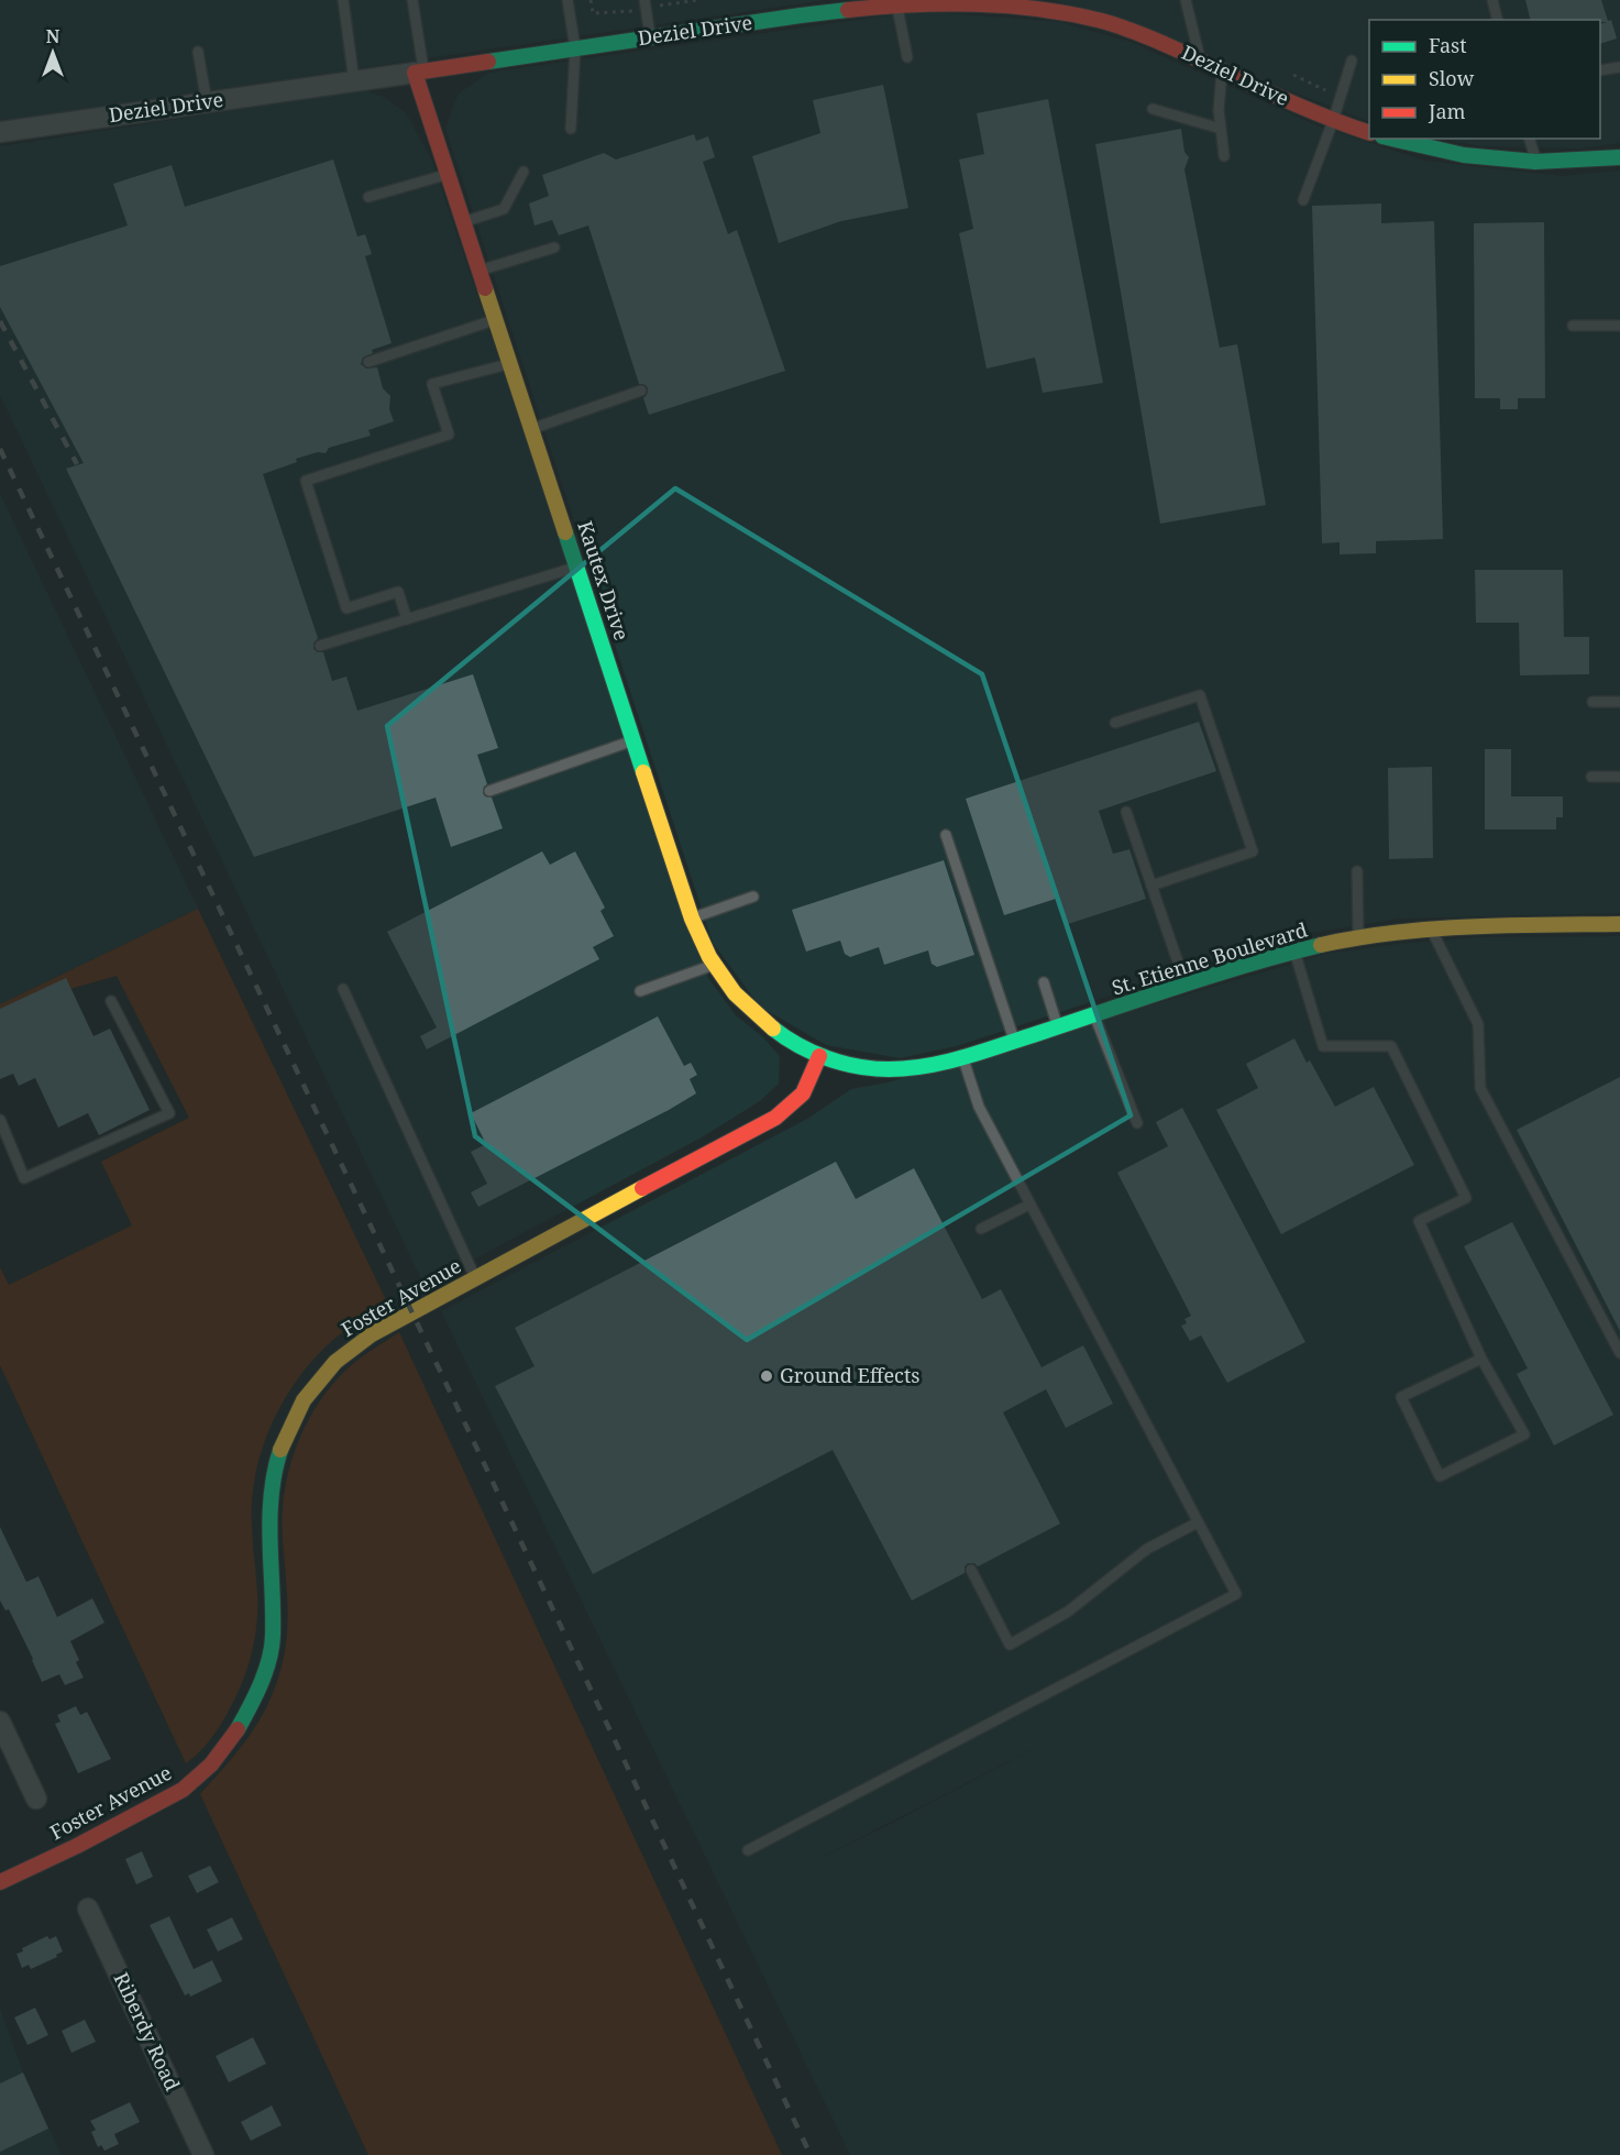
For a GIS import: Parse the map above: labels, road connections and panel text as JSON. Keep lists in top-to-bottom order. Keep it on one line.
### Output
{"streets":{"street":["Deziel Drive","Kautex Drive","St. Etienne Boulevard","Foster Avenue","Riberdy Road"]},"crossings":[["Deziel Drive","Kautex Drive"],["Kautex Drive","St. Etienne Boulevard"],["Kautex Drive","Foster Avenue"],["St. Etienne Boulevard","Foster Avenue"]],"places":["Ground Effects"],"legend":["Fast","Slow","Jam"],"north":"top"}
